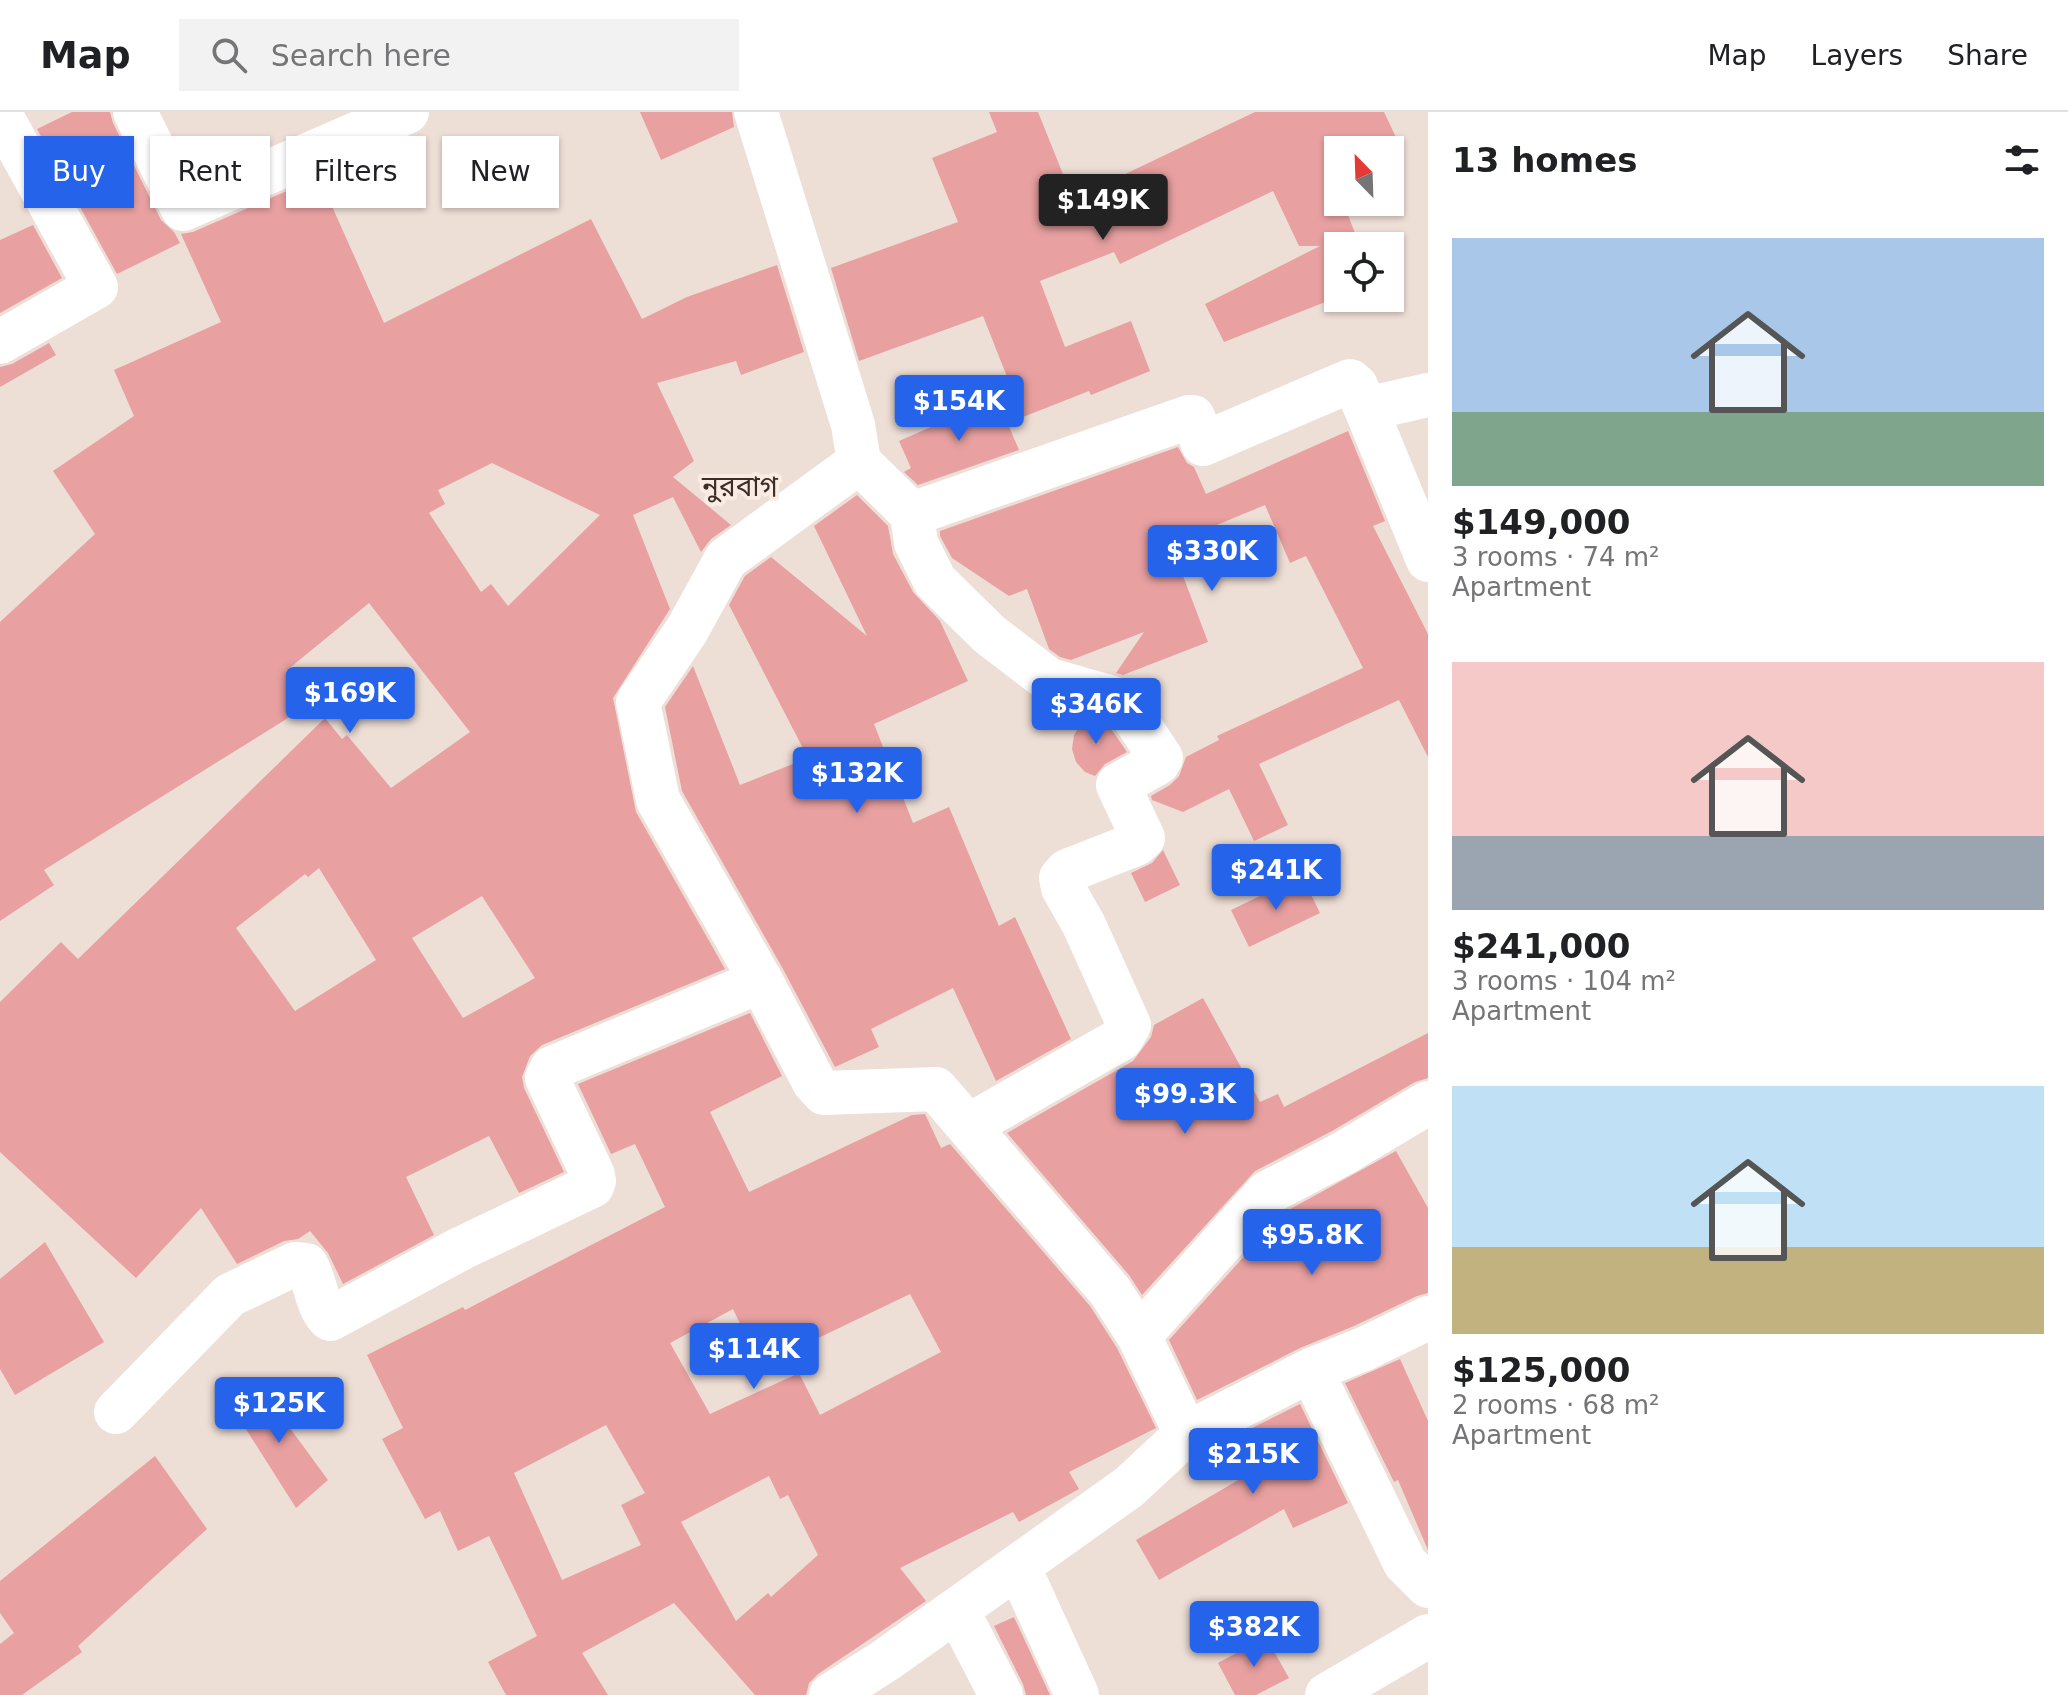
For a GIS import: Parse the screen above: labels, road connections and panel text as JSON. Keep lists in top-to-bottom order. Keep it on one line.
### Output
{"districts":["নুরবাগ"],"north":"top left","page":{"header":"Map","search":"Search here","nav":["Map","Layers","Share"],"heading":"13 homes","chip":["Buy","Rent","Filters","New"],"price":["$149K","$154K","$330K","$169K","$346K","$132K","$241K","$99.3K","$95.8K","$114K","$125K","$215K","$382K"],"list":[{"name":"$149,000","note":"3 rooms · 74 m² · Apartment"},{"name":"$241,000","note":"3 rooms · 104 m² · Apartment"},{"name":"$125,000","note":"2 rooms · 68 m² · Apartment"}]}}
